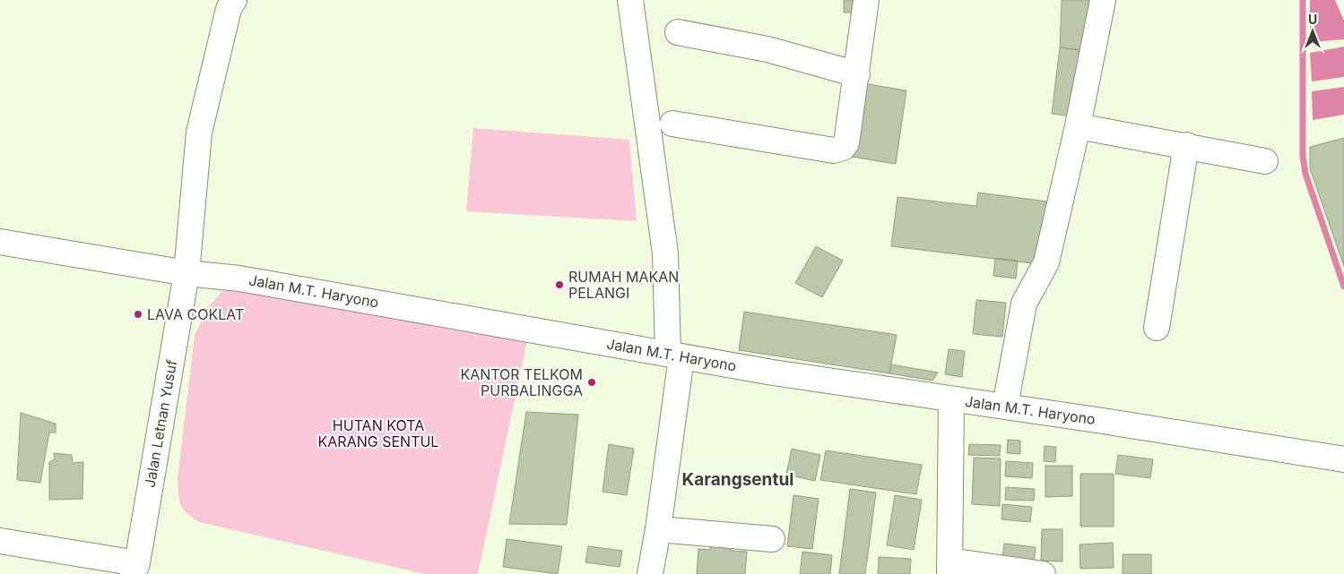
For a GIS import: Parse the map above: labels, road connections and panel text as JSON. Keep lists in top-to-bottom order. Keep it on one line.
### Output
{"streets":{"street":["Jalan M.T. Haryono","Jalan Letnan Yusuf"]},"crossings":[["Jalan M.T. Haryono","Jalan Letnan Yusuf"]],"districts":["Karangsentul"],"parks":["HUTAN KOTA KARANG SENTUL"],"places":["RUMAH MAKAN PELANGI","LAVA COKLAT","KANTOR TELKOM PURBALINGGA"],"north":"top"}
